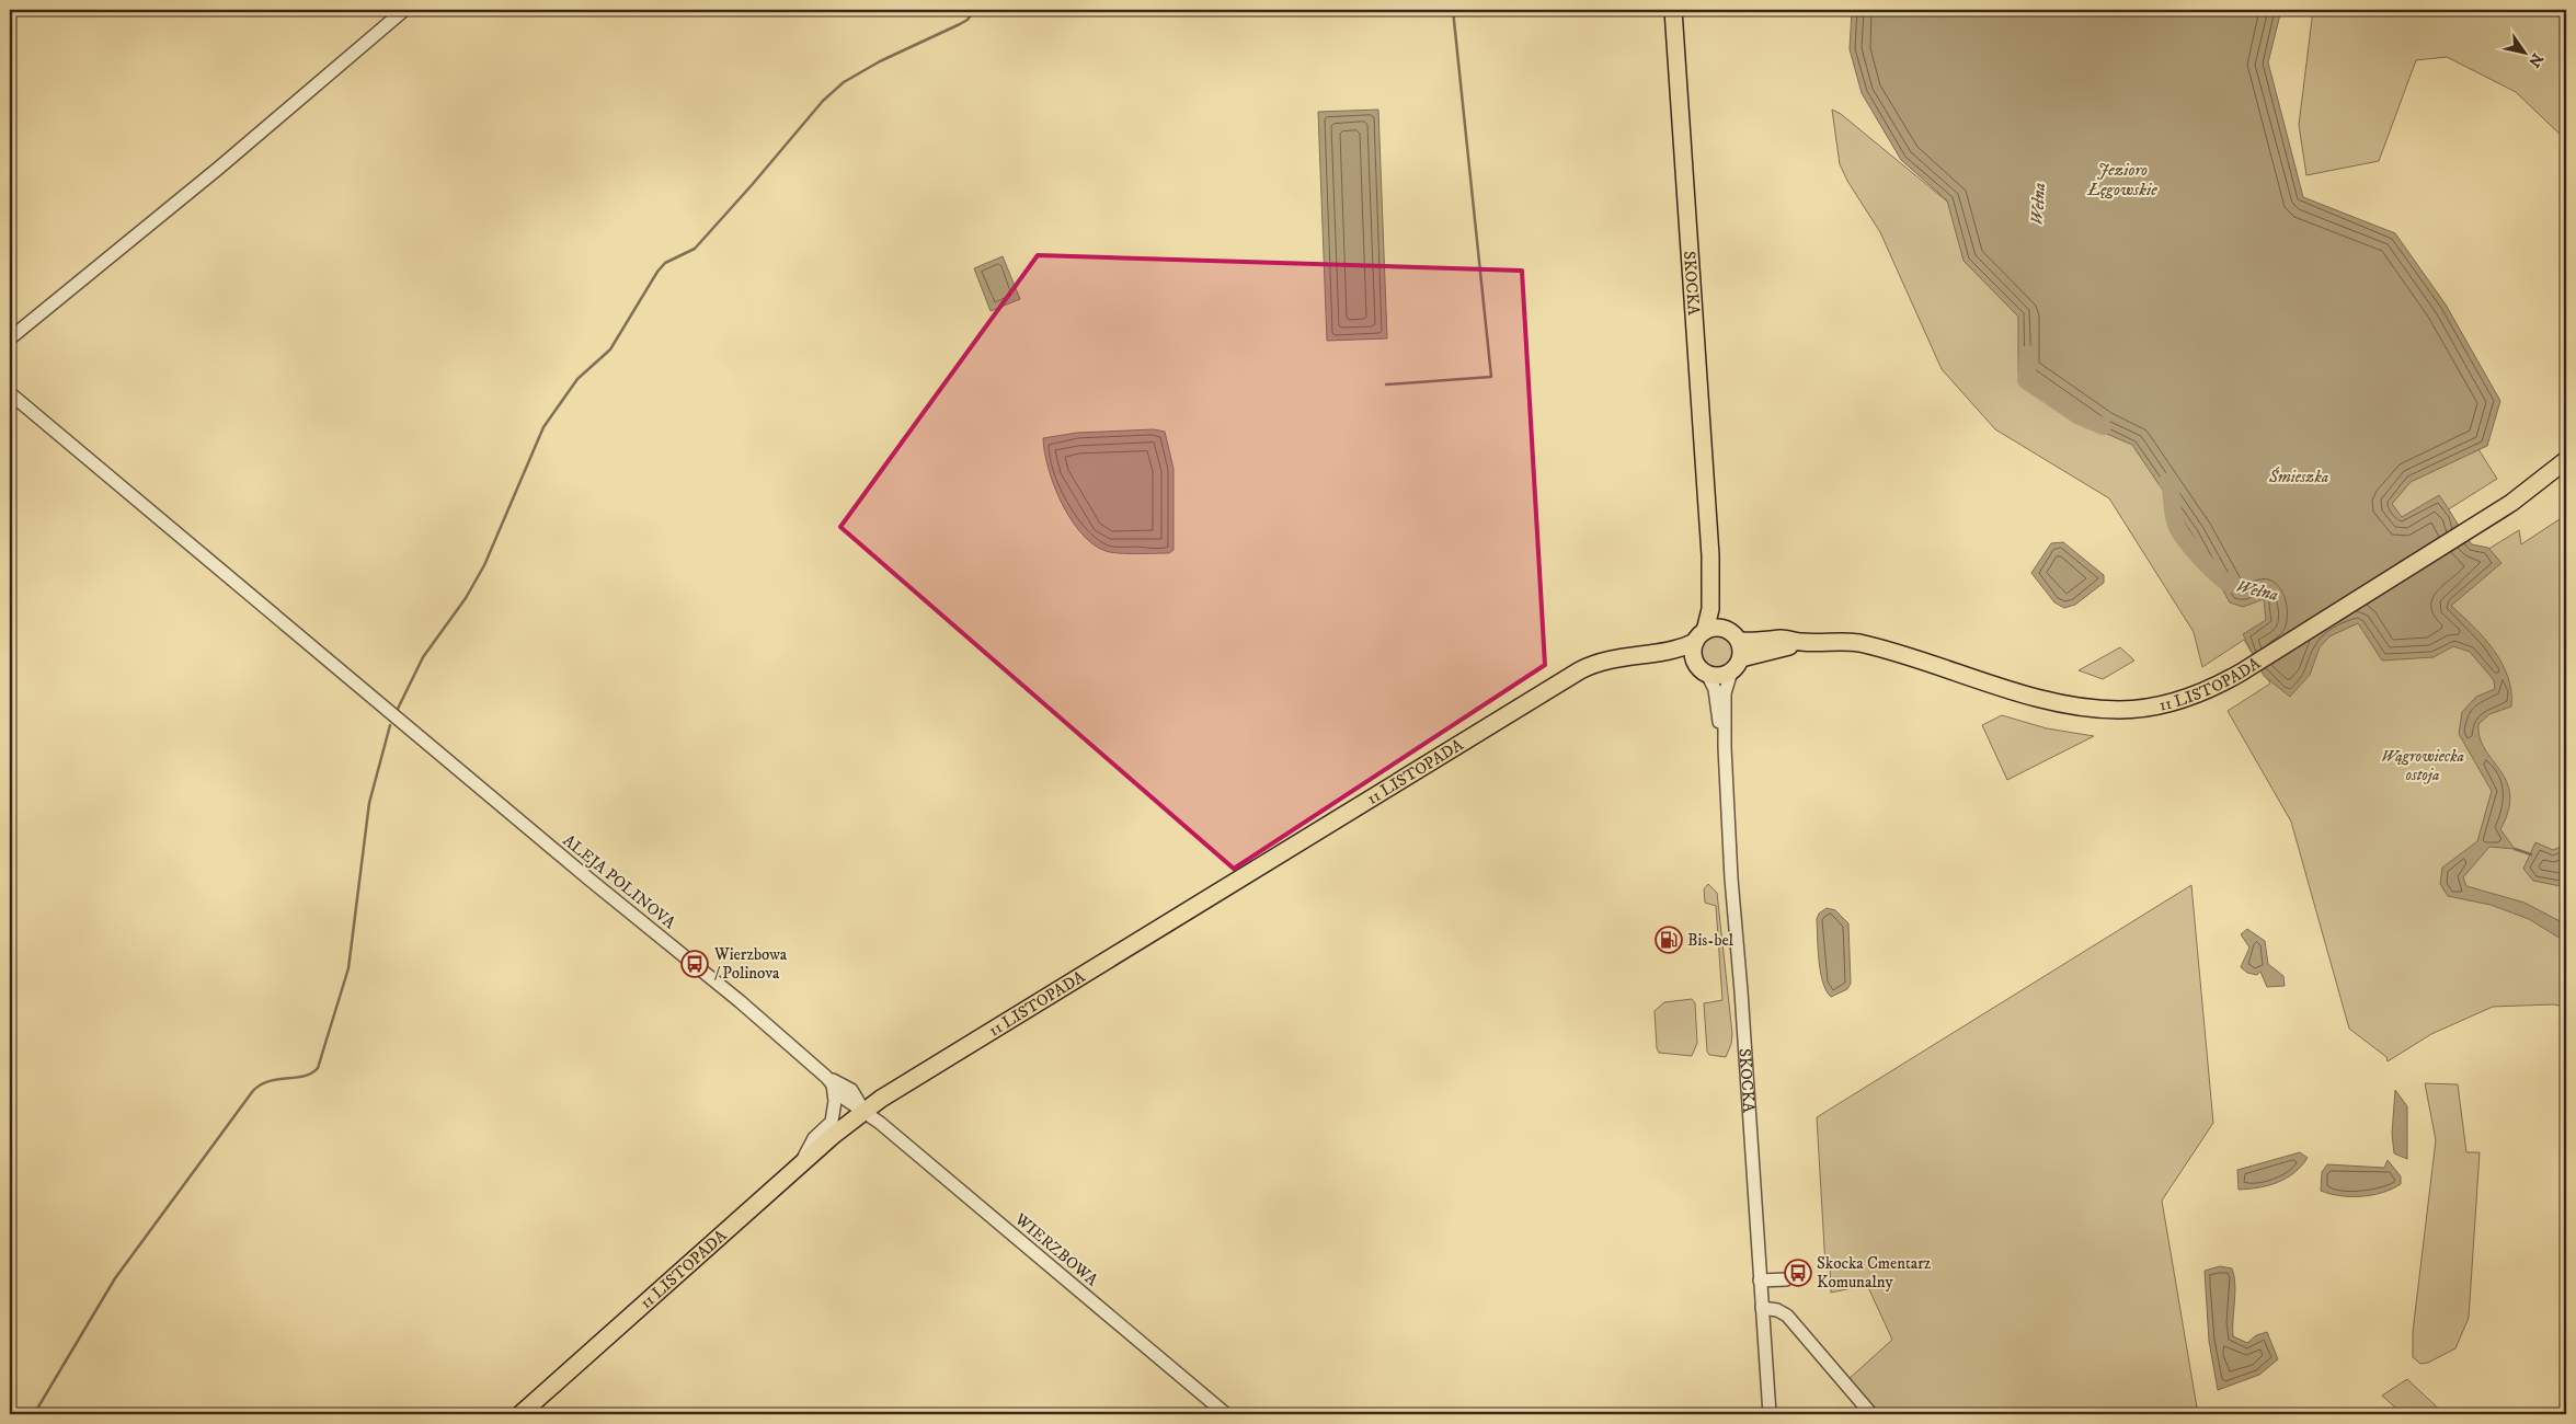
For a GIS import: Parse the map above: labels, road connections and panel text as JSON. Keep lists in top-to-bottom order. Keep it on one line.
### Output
{"streets":{"main road":["SKOCKA","11 LISTOPADA"],"street":["ALEJA POLINOVA","WIERZBOWA"]},"crossings":[["SKOCKA","11 LISTOPADA"],["11 LISTOPADA","ALEJA POLINOVA"],["11 LISTOPADA","WIERZBOWA"],["ALEJA POLINOVA","WIERZBOWA"]],"water":["Jezioro Łęgowskie","Wełna"],"parks":["Śmieszka","Wągrowiecka ostoja"],"places":{"fuel station":["Bis-bel"],"bus stop":["Wierzbowa / Polinova","Skocka Cmentarz Komunalny"]},"north":"bottom right"}
